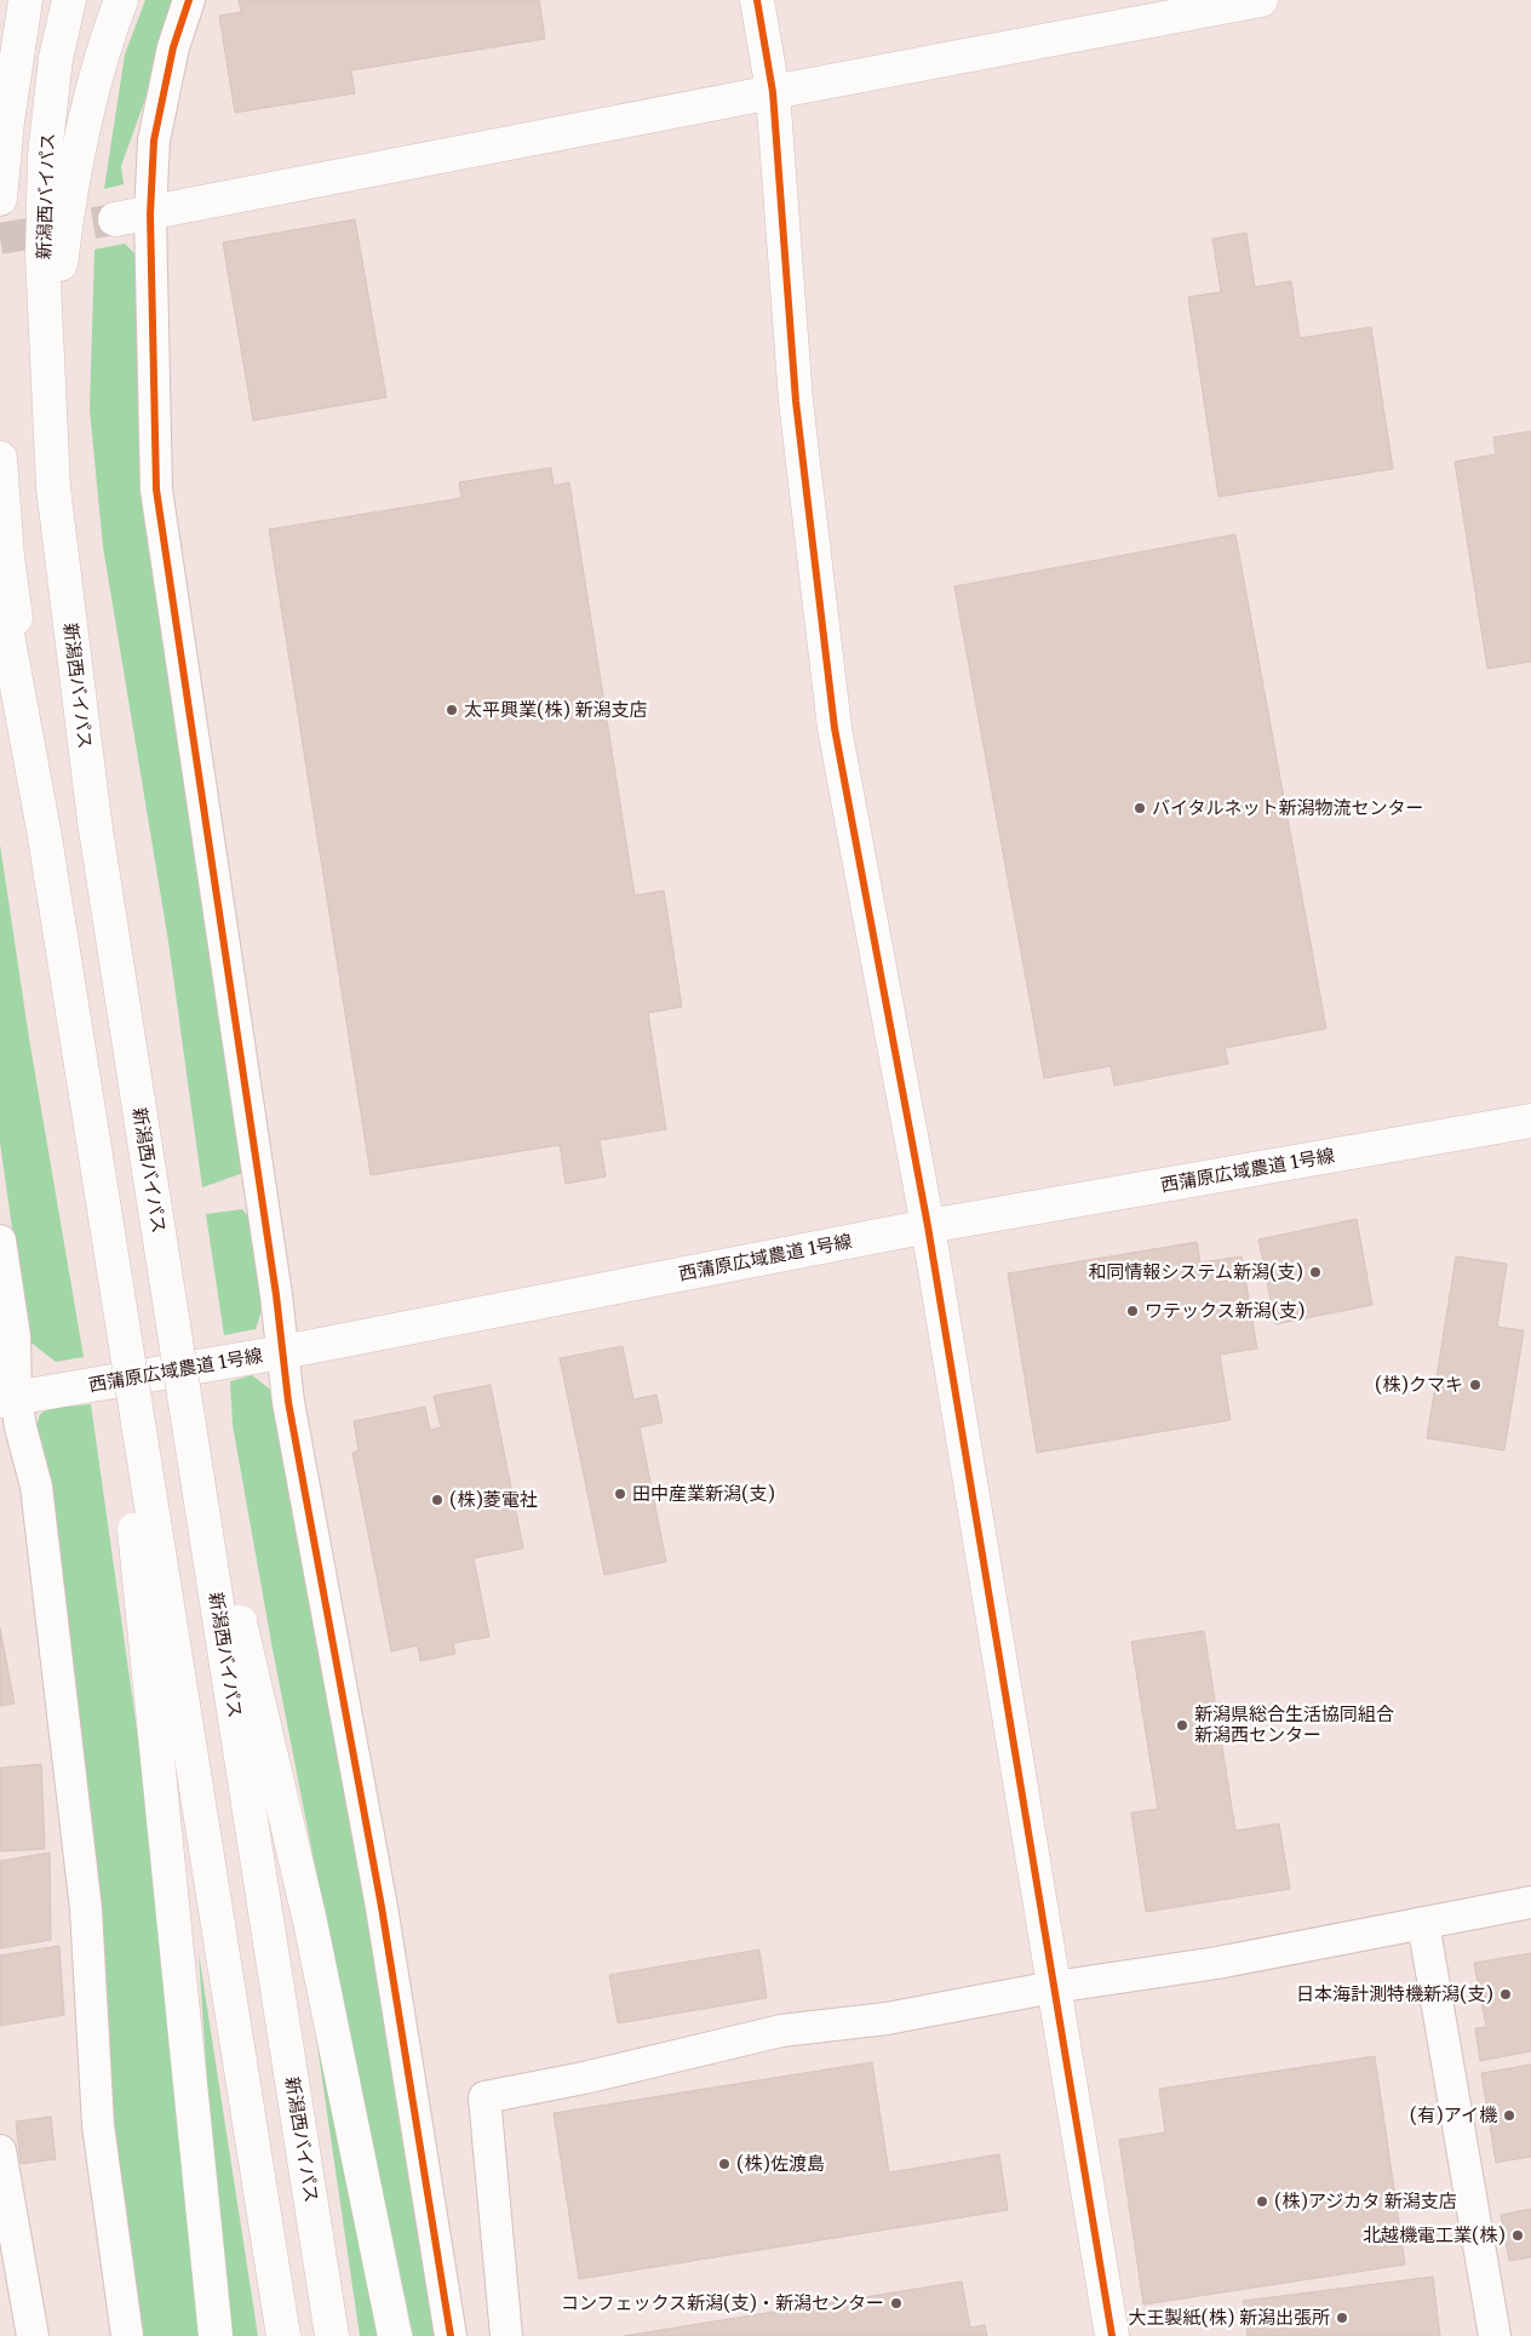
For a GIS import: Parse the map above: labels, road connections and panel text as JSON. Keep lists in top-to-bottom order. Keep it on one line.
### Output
{"streets":{"main road":["新潟西バイパス","西蒲原広域農道 1号線"]},"places":["太平興業(株) 新潟支店","バイタルネット新潟物流センター","和同情報システム新潟(支)","ワテックス新潟(支)","(株)クマキ","田中産業新潟(支)","(株)菱電社","新潟県総合生活協同組合 新潟西センター","日本海計測特機新潟(支)","(有)アイ機","(株)佐渡島","(株)アジカタ 新潟支店","北越機電工業(株)","コンフェックス新潟(支)・新潟センター","大王製紙(株) 新潟出張所"]}
